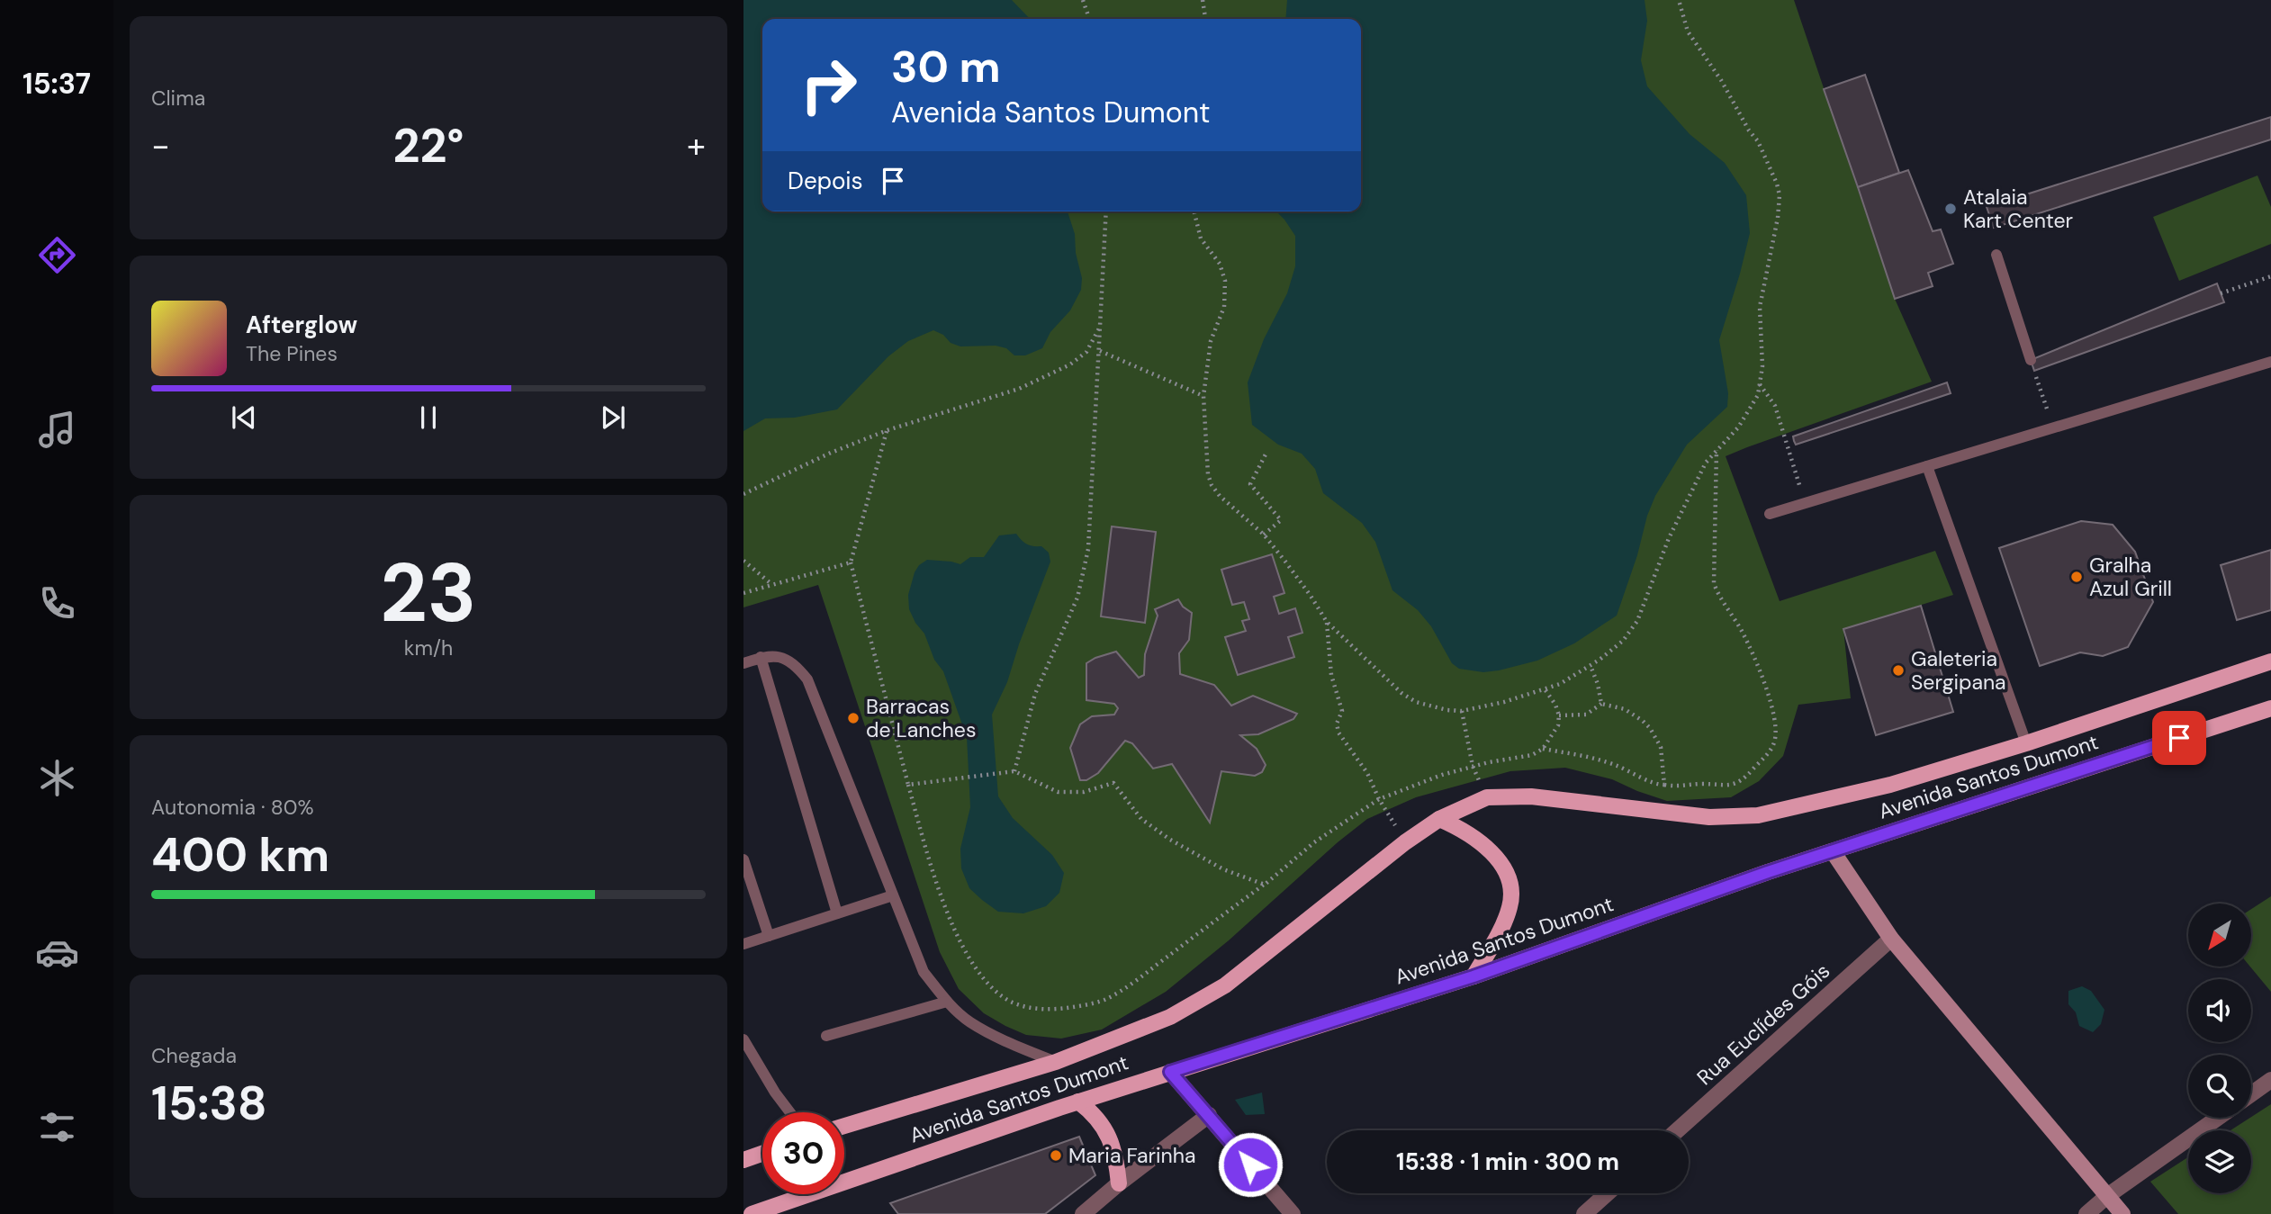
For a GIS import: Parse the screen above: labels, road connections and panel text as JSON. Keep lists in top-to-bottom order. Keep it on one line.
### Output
{"streets":{"main road":["Avenida Santos Dumont"],"street":["Rua Euclídes Góis"]},"places":["Atalaia Kart Center","Gralha Azul Grill","Galeteria Sergipana","Barracas de Lanches","Maria Farinha"],"north":"bottom left","page":{"tabs":"15:37","tile":["Clima",["23","km/h"],["Autonomia · 80%","400 km"],["Chegada","15:38"]],"turn":["30 m","Avenida Santos Dumont"],"heat":["−","22°","+"],"then":"Depois","song":["Afterglow","The Pines"],"limit":"30","trip":"15:38 · 1 min · 300 m"}}
